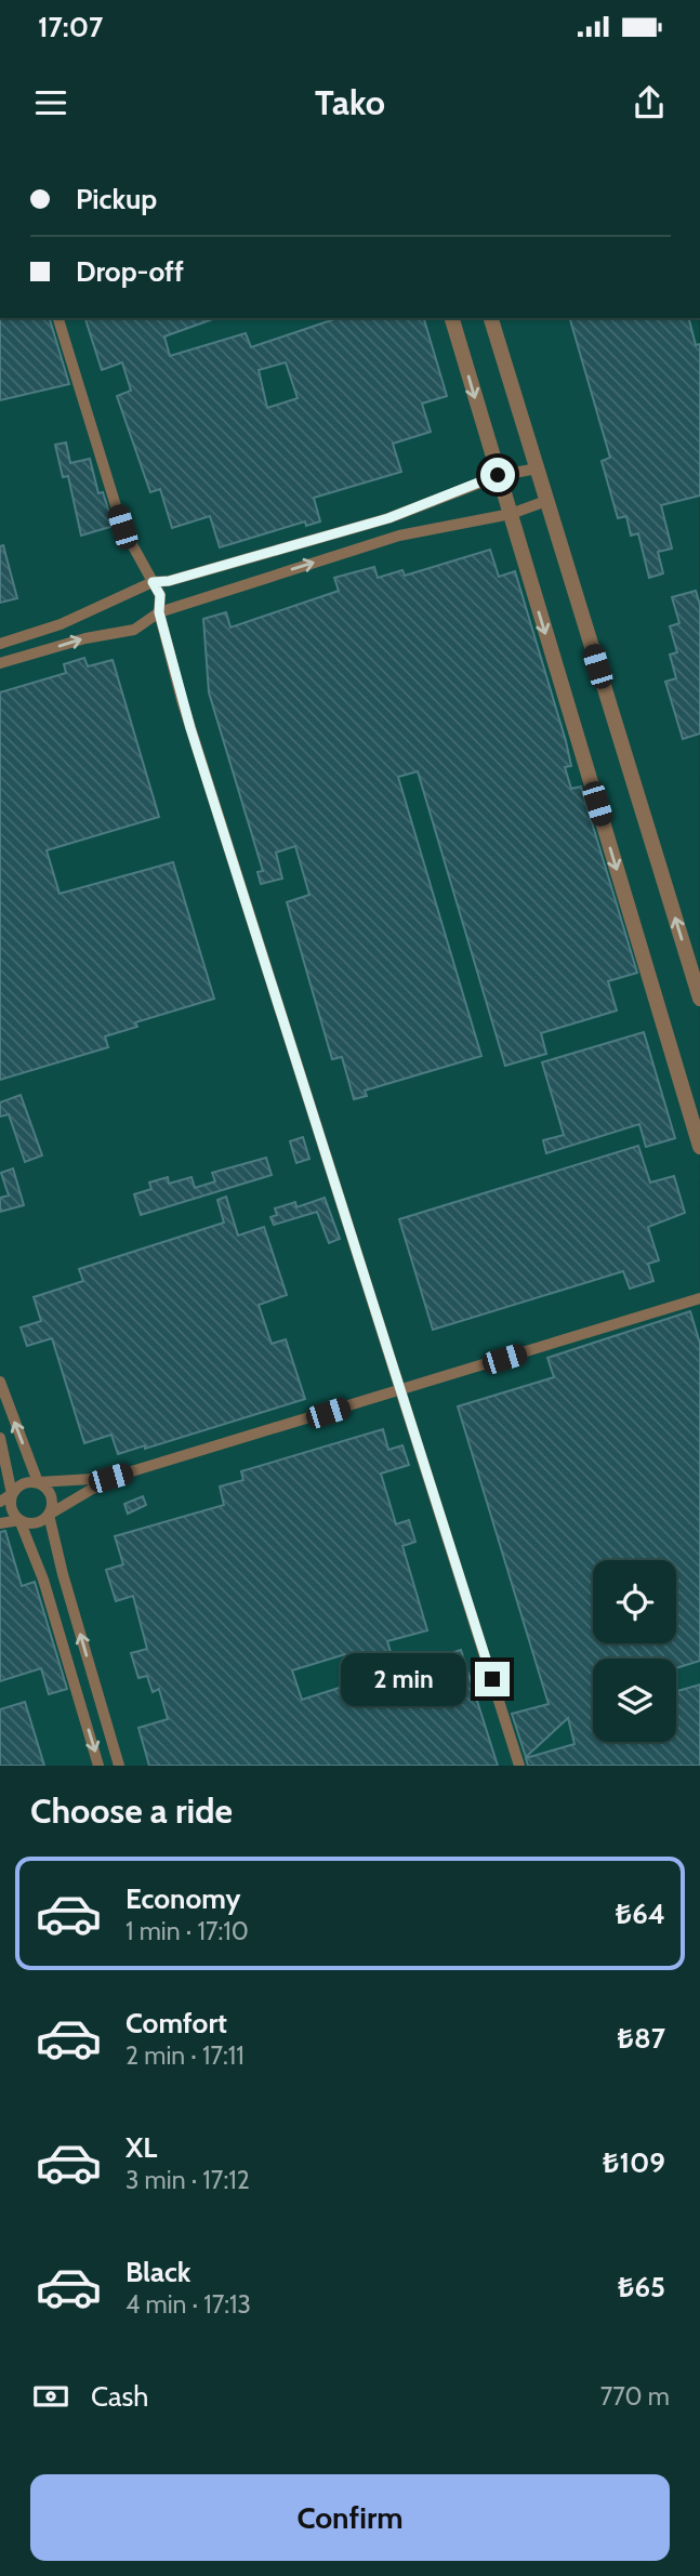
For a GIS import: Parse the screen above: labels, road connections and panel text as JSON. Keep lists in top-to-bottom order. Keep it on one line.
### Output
{"page":{"status":"17:07","header":"Tako","banner":["Pickup","Drop-off"],"bubble":"2 min","heading":"Choose a ride","list":[{"name":"Economy","note":"1 min · 17:10","value":"₺64"},{"name":"Comfort","note":"2 min · 17:11","value":"₺87"},{"name":"XL","note":"3 min · 17:12","value":"₺109"},{"name":"Black","note":"4 min · 17:13","value":"₺65"}],"pay":["Cash","770 m"],"buttons":"Confirm"}}
